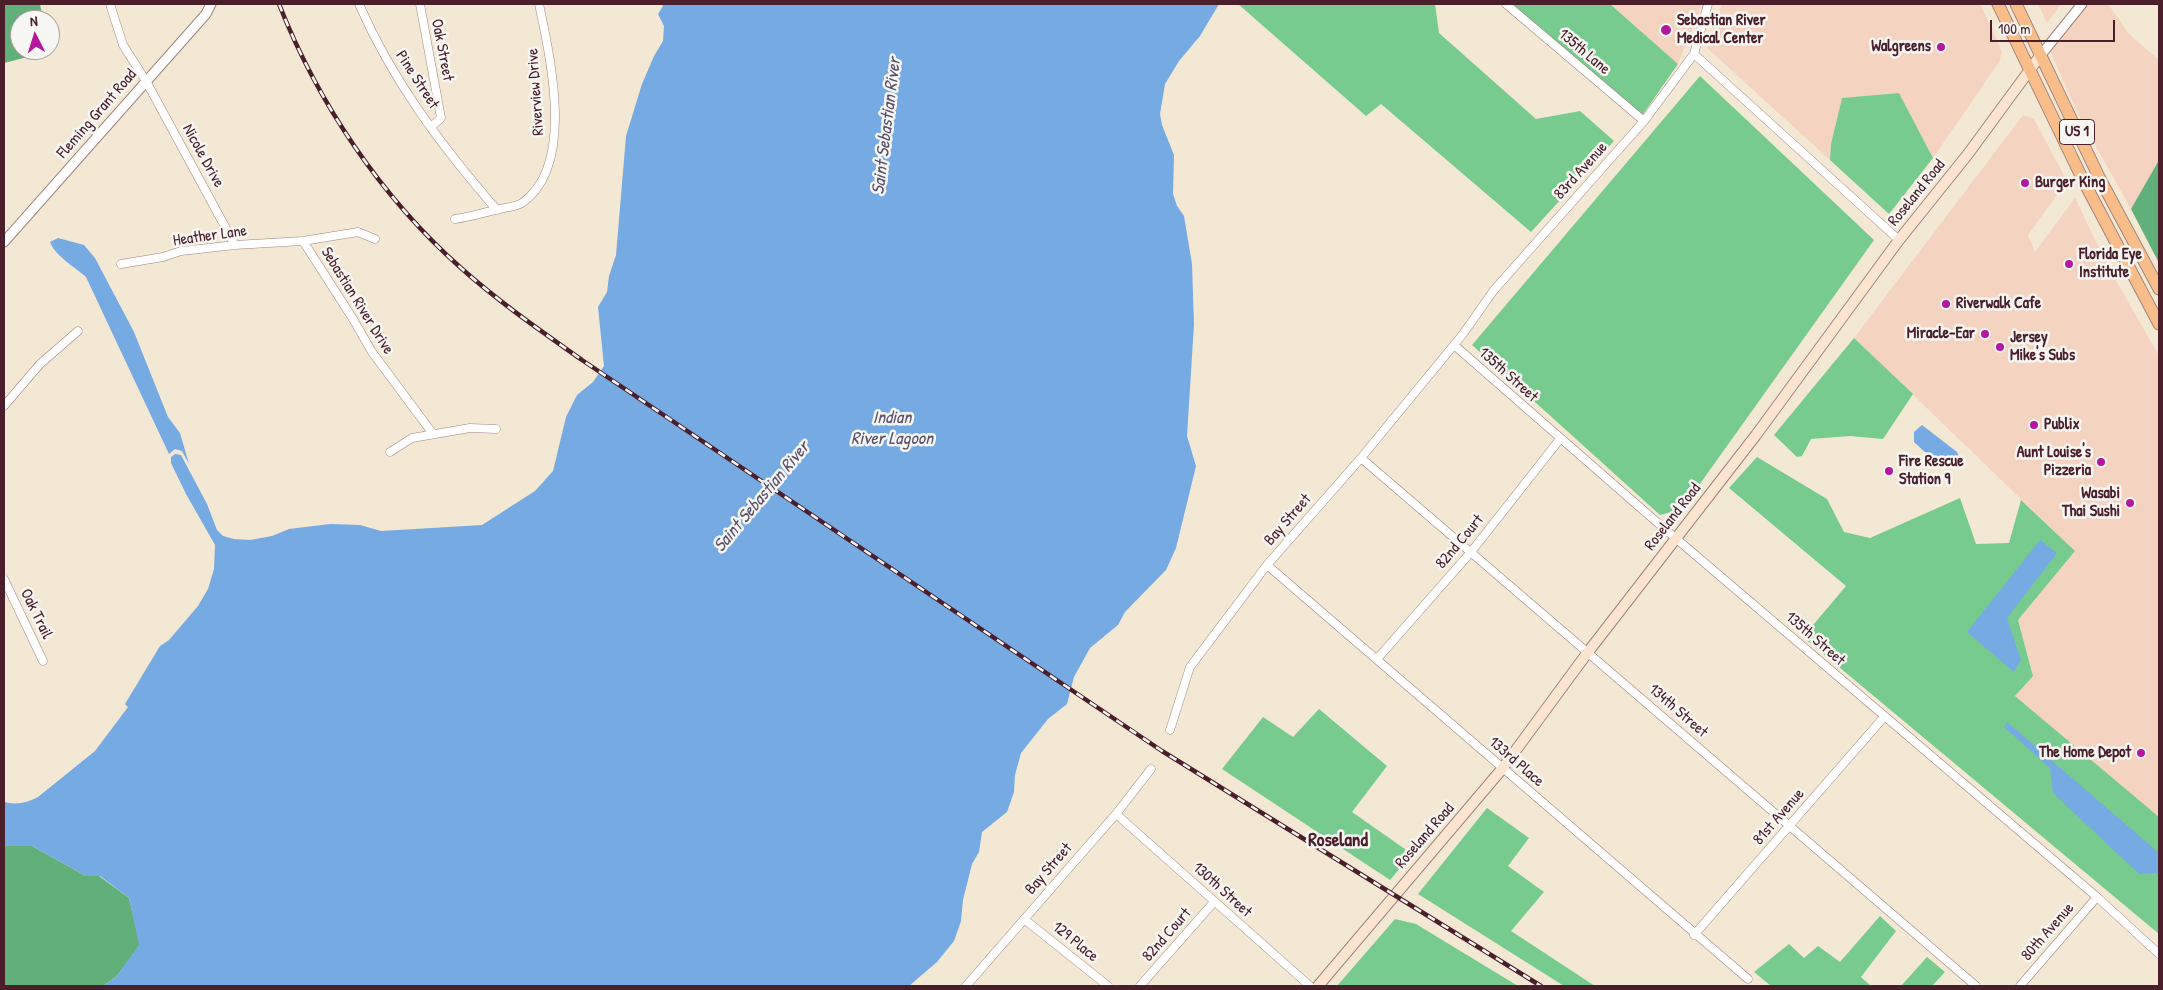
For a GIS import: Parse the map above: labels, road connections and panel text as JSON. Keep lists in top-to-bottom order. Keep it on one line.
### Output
{"streets":{"main road":["US 1","Roseland Road"],"street":["Oak Street","135th Lane","Pine Street","Riverview Drive","Fleming Grant Road","Nicole Drive","83rd Avenue","Heather Lane","Sebastian River Drive","135th Street","Bay Street","82nd Court","Oak Trail","134th Street","133rd Place","81st Avenue","130th Street","80th Avenue","129 Place"]},"crossings":[["Oak Street","Pine Street"],["135th Lane","83rd Avenue"],["Pine Street","Riverview Drive"],["Fleming Grant Road","Nicole Drive"],["US 1","Roseland Road"],["Nicole Drive","Heather Lane"],["83rd Avenue","135th Street"],["83rd Avenue","Bay Street"],["Roseland Road","135th Street"],["Roseland Road","134th Street"],["Roseland Road","133rd Place"],["Heather Lane","Sebastian River Drive"],["135th Street","Bay Street"],["135th Street","82nd Court"],["135th Street","81st Avenue"],["135th Street","80th Avenue"],["Bay Street","134th Street"],["Bay Street","133rd Place"],["Bay Street","130th Street"],["Bay Street","129 Place"],["82nd Court","134th Street"],["82nd Court","133rd Place"],["82nd Court","130th Street"],["134th Street","81st Avenue"],["133rd Place","81st Avenue"]],"districts":["Roseland"],"water":["Saint Sebastian River","Indian River Lagoon"],"places":["Sebastian River Medical Center","Walgreens","Burger King","Florida Eye Institute","Riverwalk Cafe","Miracle-Ear","Jersey Mike's Subs","Publix","Aunt Louise's Pizzeria","Fire Rescue Station 9","Wasabi Thai Sushi","The Home Depot"],"scale_bar":"100 m","north":"top"}
